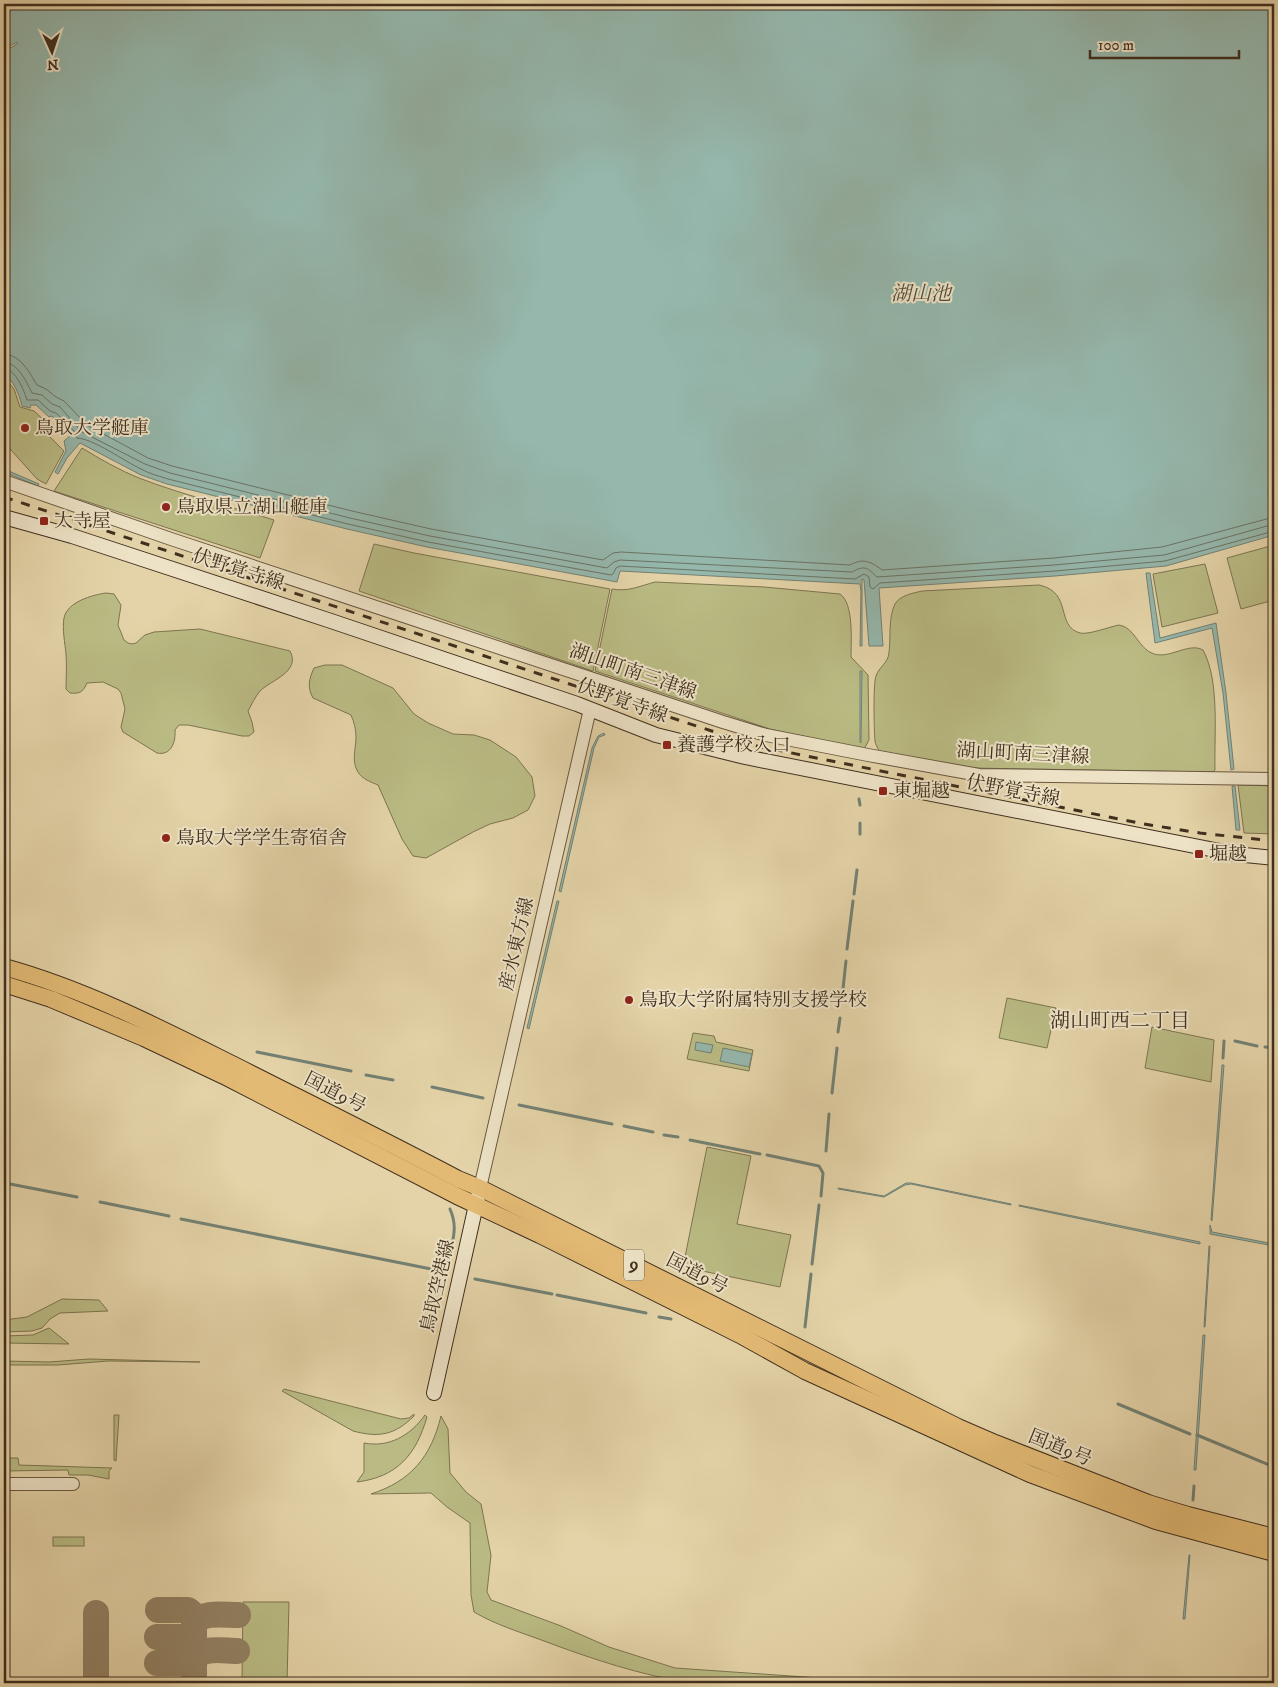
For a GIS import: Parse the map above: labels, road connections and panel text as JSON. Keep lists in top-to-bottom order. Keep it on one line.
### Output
{"streets":{"highway":["国道9号","9"],"main road":["伏野覚寺線","鳥取空港線"],"street":["湖山町南三津線","産水東方線"]},"crossings":[["伏野覚寺線","産水東方線"],["産水東方線","国道9号"],["産水東方線","鳥取空港線"],["国道9号","鳥取空港線"]],"districts":["湖山町西二丁目"],"water":["湖山池"],"places":{"other":["鳥取大学艇庫","鳥取県立湖山艇庫","鳥取大学学生寄宿舎","鳥取大学附属特別支援学校"],"transit":["大寺屋","養護学校入口","東堀越","堀越"]},"scale_bar":"100 m","north":"bottom"}
